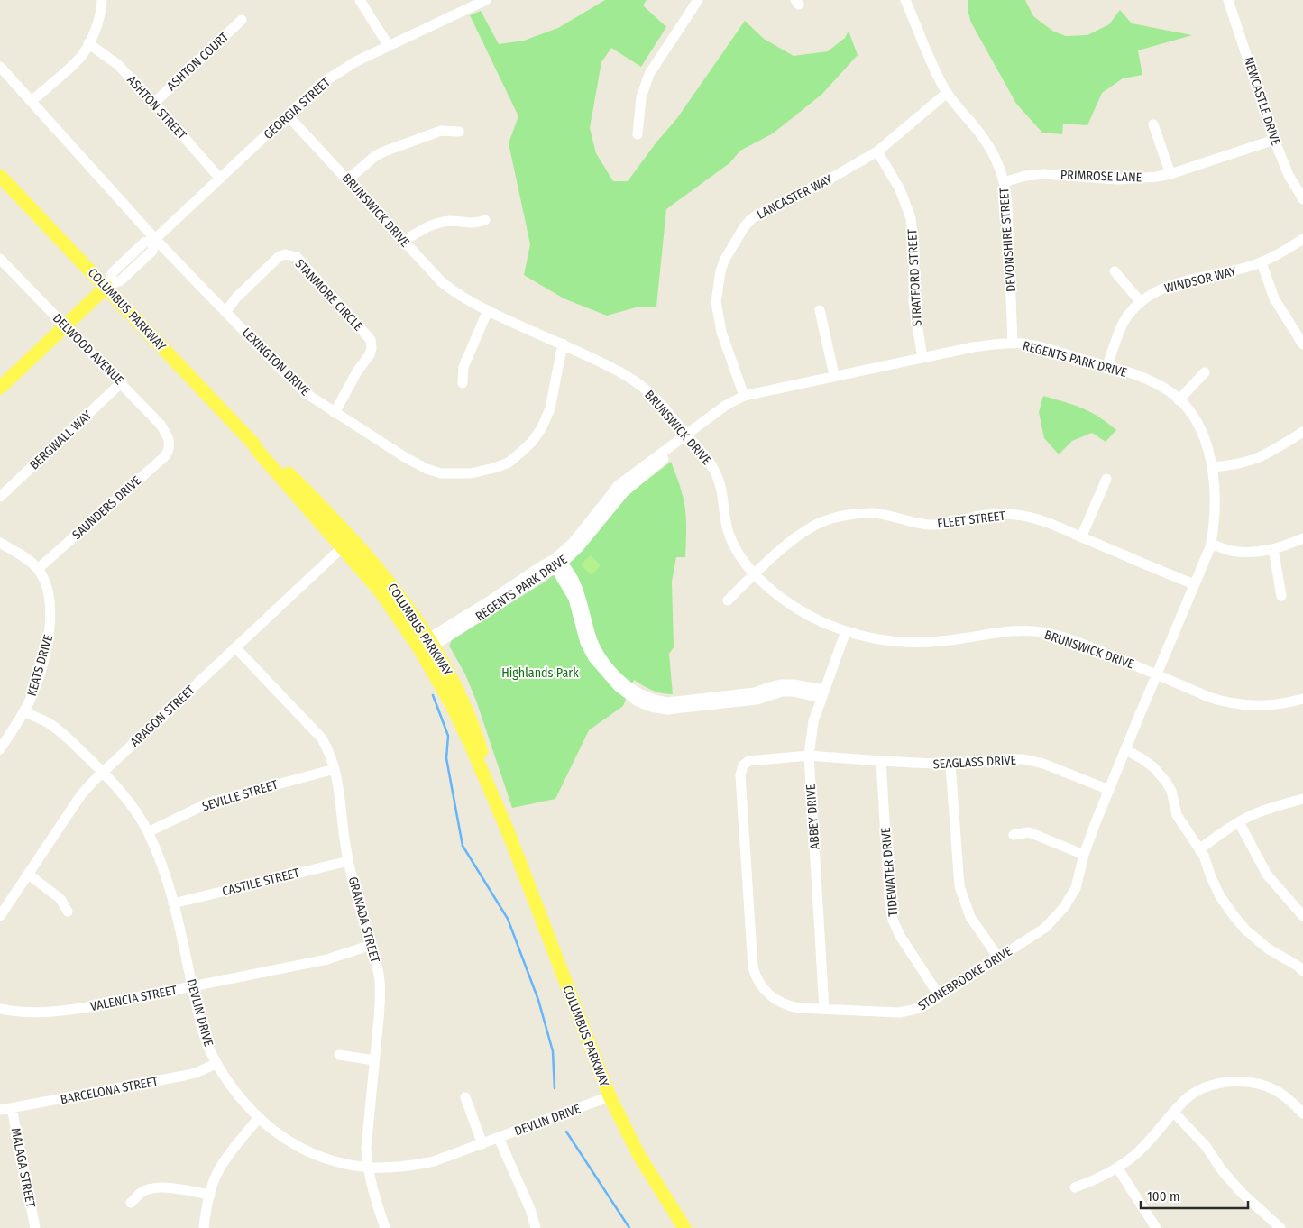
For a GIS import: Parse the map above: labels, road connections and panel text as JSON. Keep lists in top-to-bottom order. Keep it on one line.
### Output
{"streets":{"main road":["GEORGIA STREET","COLUMBUS PARKWAY"],"street":["ASHTON COURT","NEWCASTLE DRIVE","ASHTON STREET","PRIMROSE LANE","LANCASTER WAY","BRUNSWICK DRIVE","DEVONSHIRE STREET","STRATFORD STREET","WINDSOR WAY","STANMORE CIRCLE","DELWOOD AVENUE","REGENTS PARK DRIVE","LEXINGTON DRIVE","BERGWALL WAY","SAUNDERS DRIVE","FLEET STREET","KEATS DRIVE","ARAGON STREET","SEAGLASS DRIVE","SEVILLE STREET","ABBEY DRIVE","TIDEWATER DRIVE","CASTILE STREET","GRANADA STREET","STONEBROOKE DRIVE","VALENCIA STREET","DEVLIN DRIVE","BARCELONA STREET","MALAGA STREET"]},"crossings":[["ASHTON COURT","ASHTON STREET"],["NEWCASTLE DRIVE","PRIMROSE LANE"],["ASHTON STREET","GEORGIA STREET"],["GEORGIA STREET","BRUNSWICK DRIVE"],["GEORGIA STREET","COLUMBUS PARKWAY"],["GEORGIA STREET","DELWOOD AVENUE"],["GEORGIA STREET","LEXINGTON DRIVE"],["PRIMROSE LANE","DEVONSHIRE STREET"],["LANCASTER WAY","DEVONSHIRE STREET"],["LANCASTER WAY","STRATFORD STREET"],["LANCASTER WAY","REGENTS PARK DRIVE"],["BRUNSWICK DRIVE","REGENTS PARK DRIVE"],["BRUNSWICK DRIVE","LEXINGTON DRIVE"],["BRUNSWICK DRIVE","FLEET STREET"],["BRUNSWICK DRIVE","ABBEY DRIVE"],["DEVONSHIRE STREET","REGENTS PARK DRIVE"],["STRATFORD STREET","REGENTS PARK DRIVE"],["WINDSOR WAY","REGENTS PARK DRIVE"],["STANMORE CIRCLE","LEXINGTON DRIVE"],["COLUMBUS PARKWAY","REGENTS PARK DRIVE"],["COLUMBUS PARKWAY","ARAGON STREET"],["COLUMBUS PARKWAY","DEVLIN DRIVE"],["DELWOOD AVENUE","BERGWALL WAY"],["DELWOOD AVENUE","SAUNDERS DRIVE"],["REGENTS PARK DRIVE","FLEET STREET"],["REGENTS PARK DRIVE","STONEBROOKE DRIVE"],["SAUNDERS DRIVE","KEATS DRIVE"],["KEATS DRIVE","DEVLIN DRIVE"],["ARAGON STREET","GRANADA STREET"],["ARAGON STREET","DEVLIN DRIVE"],["SEAGLASS DRIVE","ABBEY DRIVE"],["SEAGLASS DRIVE","TIDEWATER DRIVE"],["SEAGLASS DRIVE","STONEBROOKE DRIVE"],["SEVILLE STREET","GRANADA STREET"],["SEVILLE STREET","DEVLIN DRIVE"],["ABBEY DRIVE","STONEBROOKE DRIVE"],["TIDEWATER DRIVE","STONEBROOKE DRIVE"],["CASTILE STREET","GRANADA STREET"],["CASTILE STREET","DEVLIN DRIVE"],["GRANADA STREET","VALENCIA STREET"],["GRANADA STREET","DEVLIN DRIVE"],["VALENCIA STREET","DEVLIN DRIVE"],["DEVLIN DRIVE","BARCELONA STREET"],["BARCELONA STREET","MALAGA STREET"]],"parks":["Highlands Park"],"scale_bar":"100 m"}
